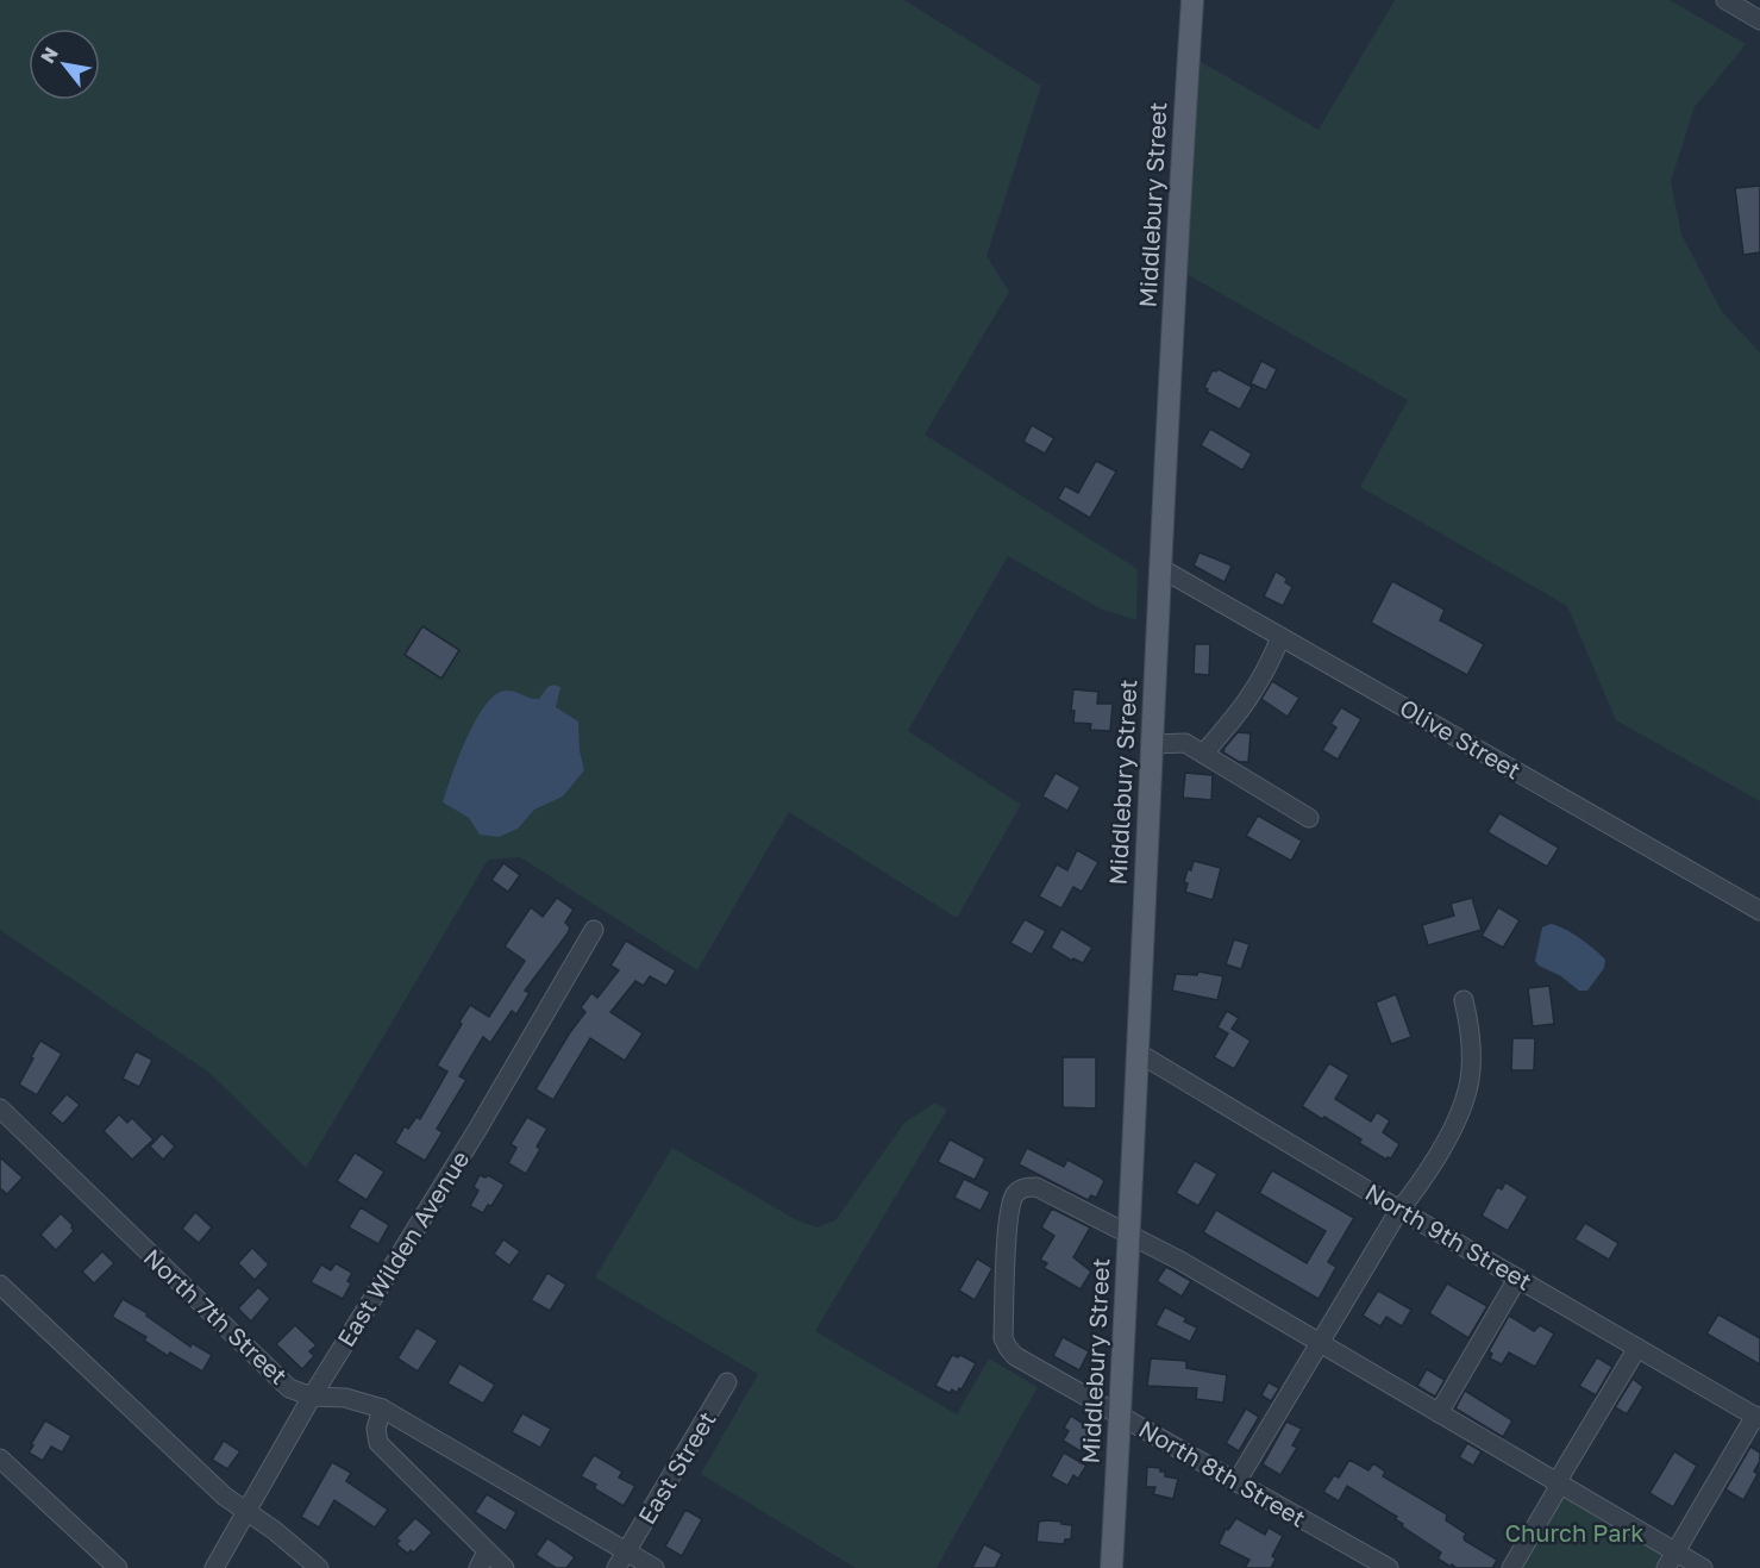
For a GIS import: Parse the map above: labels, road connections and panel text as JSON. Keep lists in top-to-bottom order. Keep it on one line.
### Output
{"streets":{"main road":["Middlebury Street"],"street":["Olive Street","North 9th Street","East Wilden Avenue","North 7th Street","East Street","North 8th Street"]},"crossings":[["Middlebury Street","Olive Street"],["Middlebury Street","North 9th Street"],["Middlebury Street","North 8th Street"],["East Wilden Avenue","North 7th Street"],["North 7th Street","East Street"]],"parks":["Church Park"],"north":"top left"}
